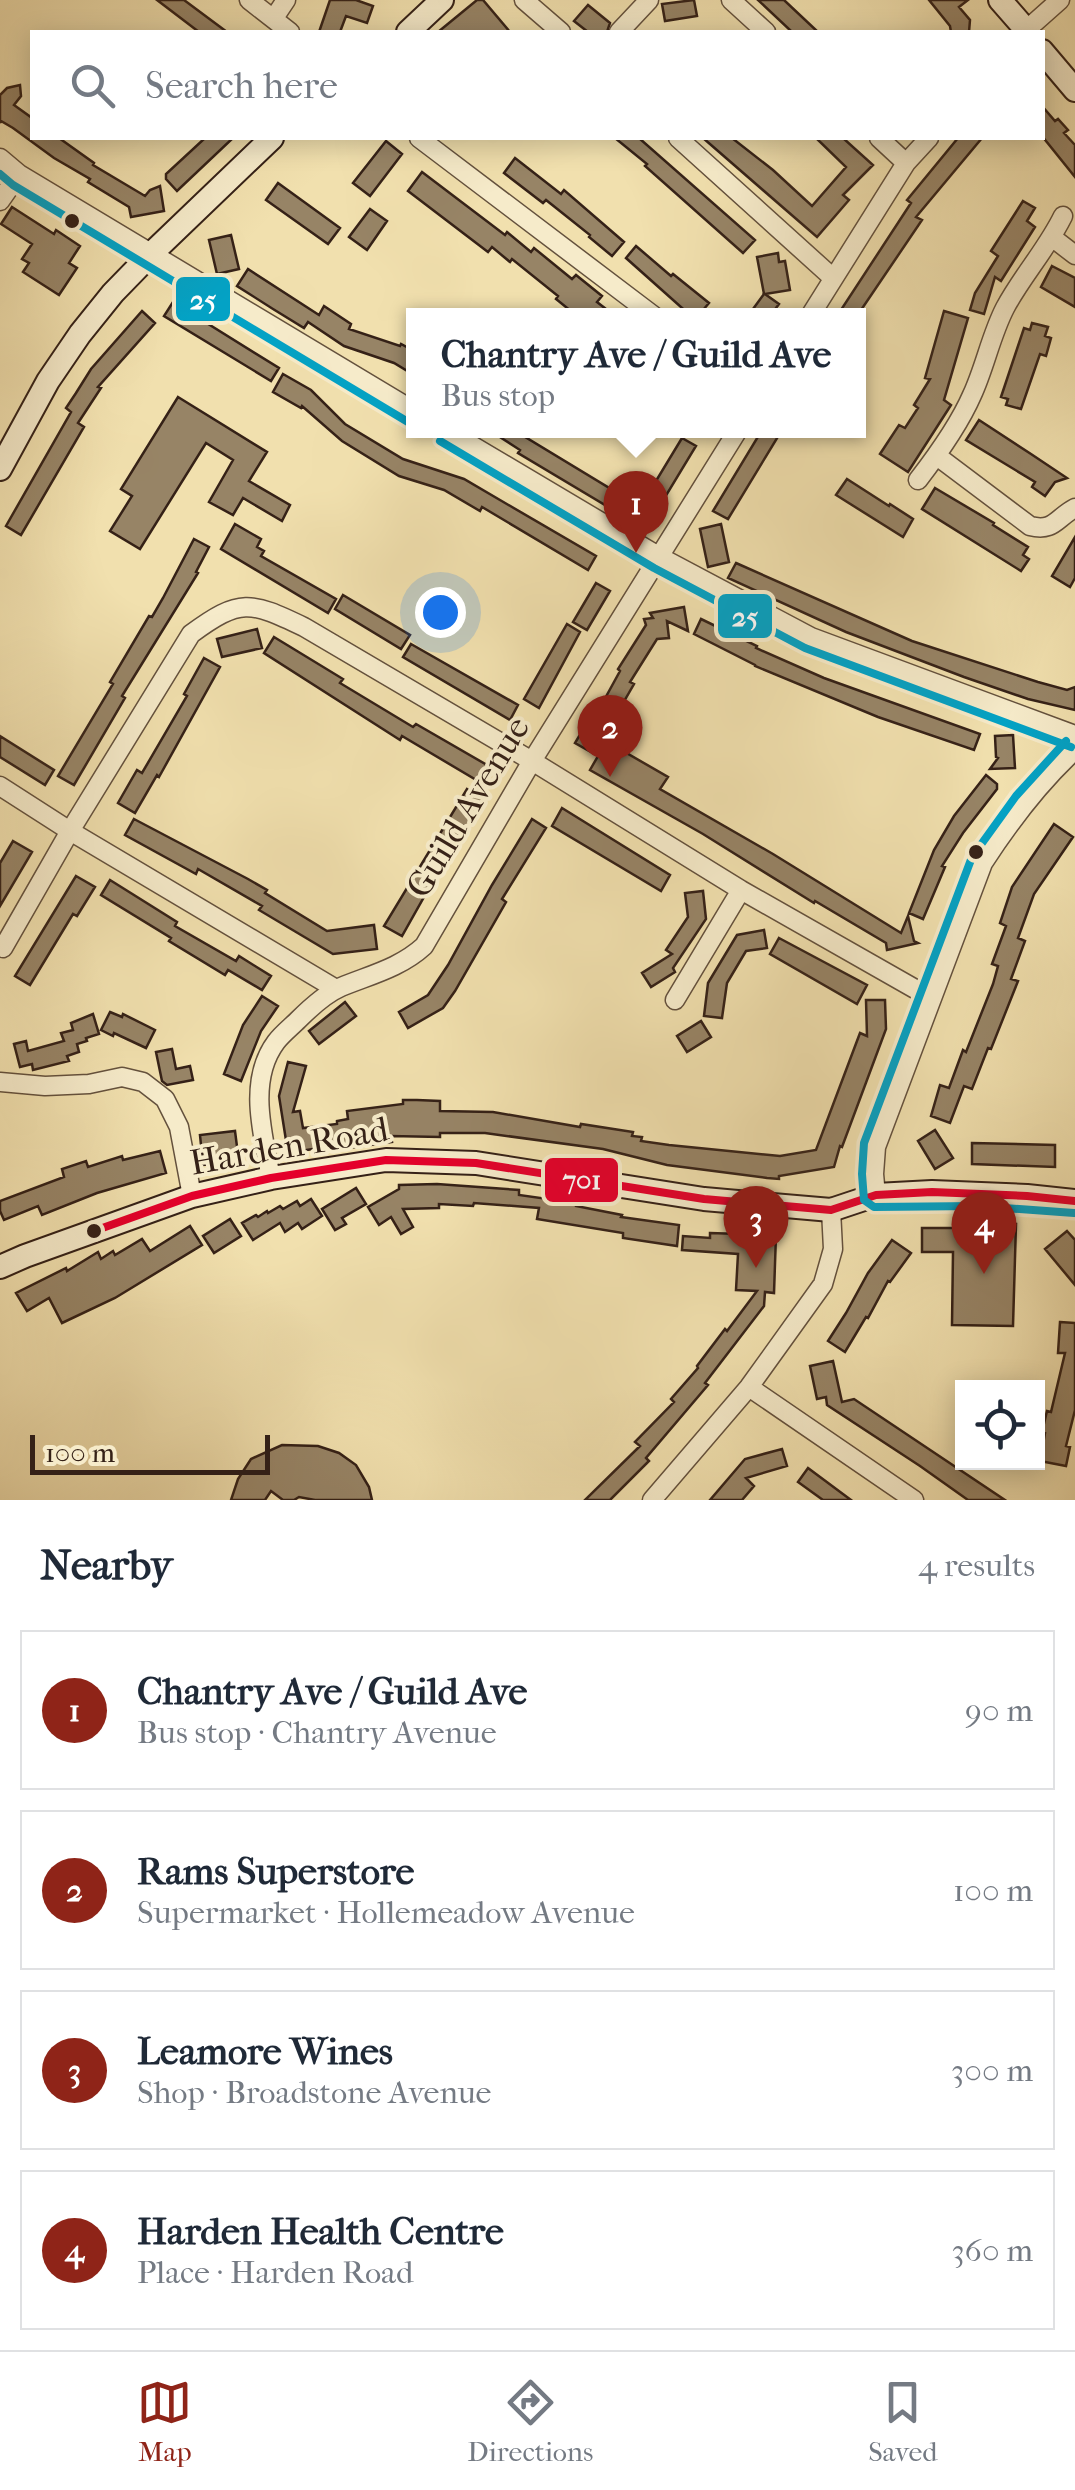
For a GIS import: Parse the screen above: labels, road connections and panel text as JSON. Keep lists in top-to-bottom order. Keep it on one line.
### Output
{"streets":{"street":["Guild Avenue","Harden Road"]},"crossings":[["Guild Avenue","Harden Road"]],"lines":["transit line 25","transit line 701"],"scale_bar":"100 m","page":{"search":"Search here","popup":["Chantry Ave / Guild Ave","Bus stop"],"pins":["1","2","3","4"],"scale":"100 m","heading":["Nearby","4 results"],"list":[{"mark":"1","name":"Chantry Ave / Guild Ave","note":"Bus stop · Chantry Avenue","value":"90 m"},{"mark":"2","name":"Rams Superstore","note":"Supermarket · Hollemeadow Avenue","value":"100 m"},{"mark":"3","name":"Leamore Wines","note":"Shop · Broadstone Avenue","value":"300 m"},{"mark":"4","name":"Harden Health Centre","note":"Place · Harden Road","value":"360 m"}],"nav":["Map","Directions","Saved"]}}
